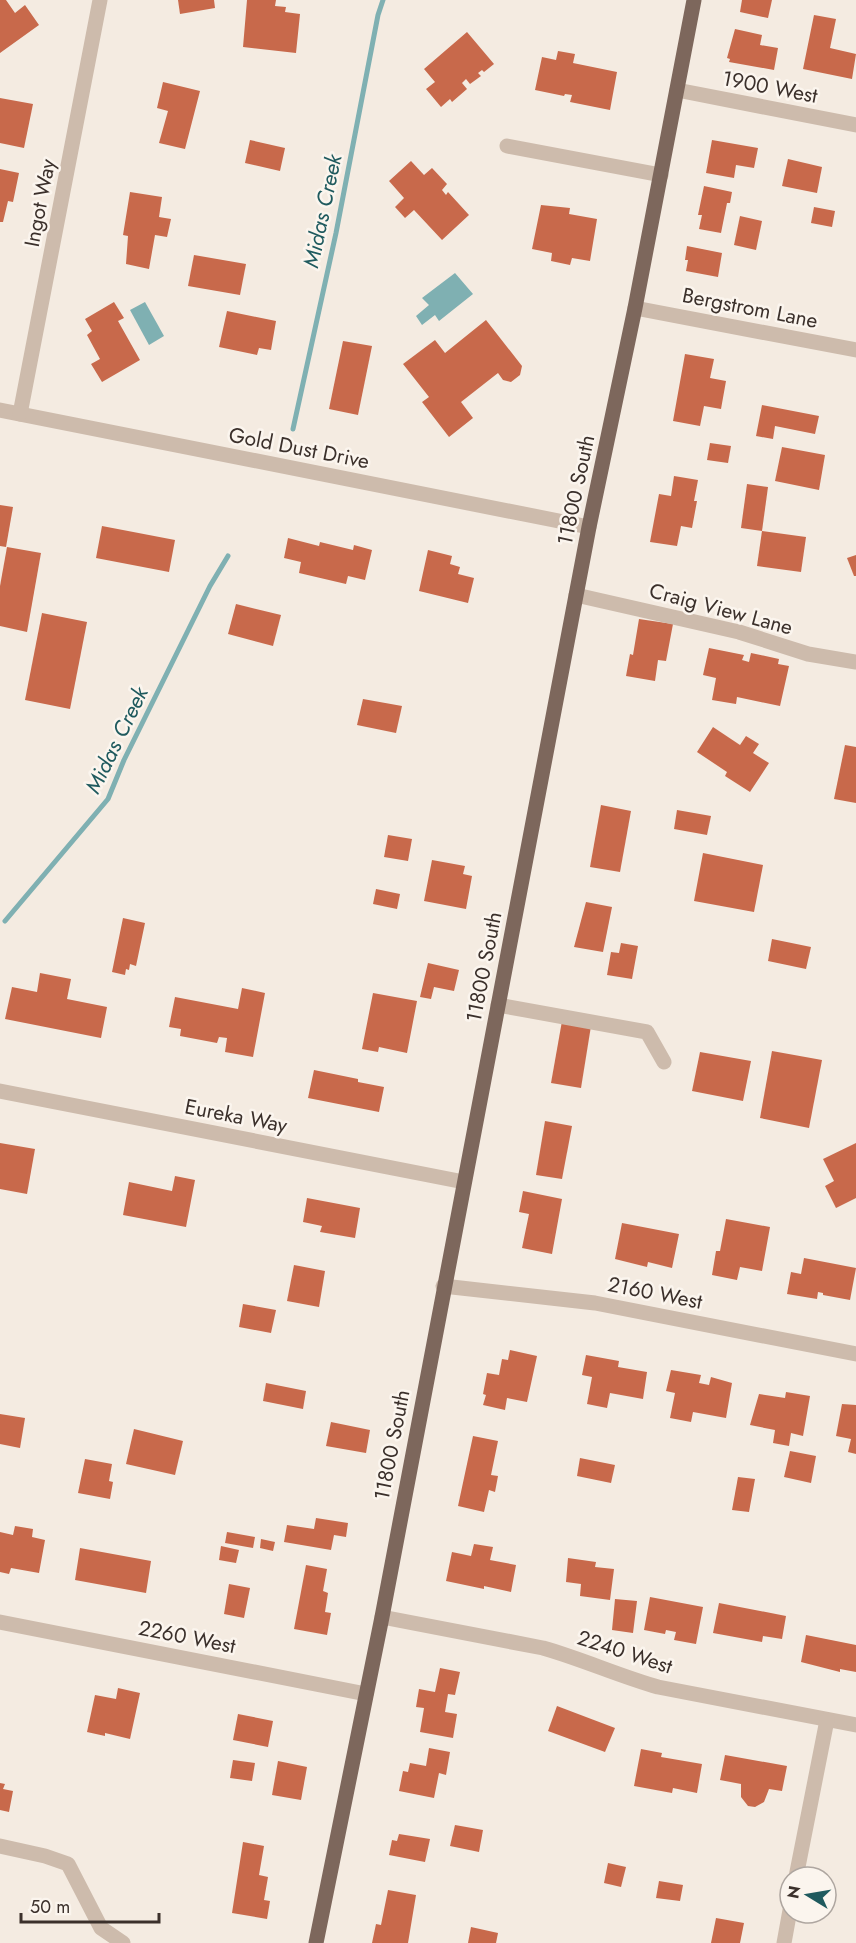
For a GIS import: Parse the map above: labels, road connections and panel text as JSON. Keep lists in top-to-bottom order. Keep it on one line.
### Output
{"streets":{"main road":["11800 South"],"street":["1900 West","Ingot Way","Bergstrom Lane","Gold Dust Drive","Craig View Lane","Eureka Way","2160 West","2260 West","2240 West"]},"crossings":[["1900 West","11800 South"],["Ingot Way","Gold Dust Drive"],["Bergstrom Lane","11800 South"],["Gold Dust Drive","11800 South"],["11800 South","Craig View Lane"],["11800 South","Eureka Way"],["11800 South","2160 West"],["11800 South","2260 West"],["11800 South","2240 West"]],"water":["Midas Creek"],"scale_bar":"50 m","north":"left"}
